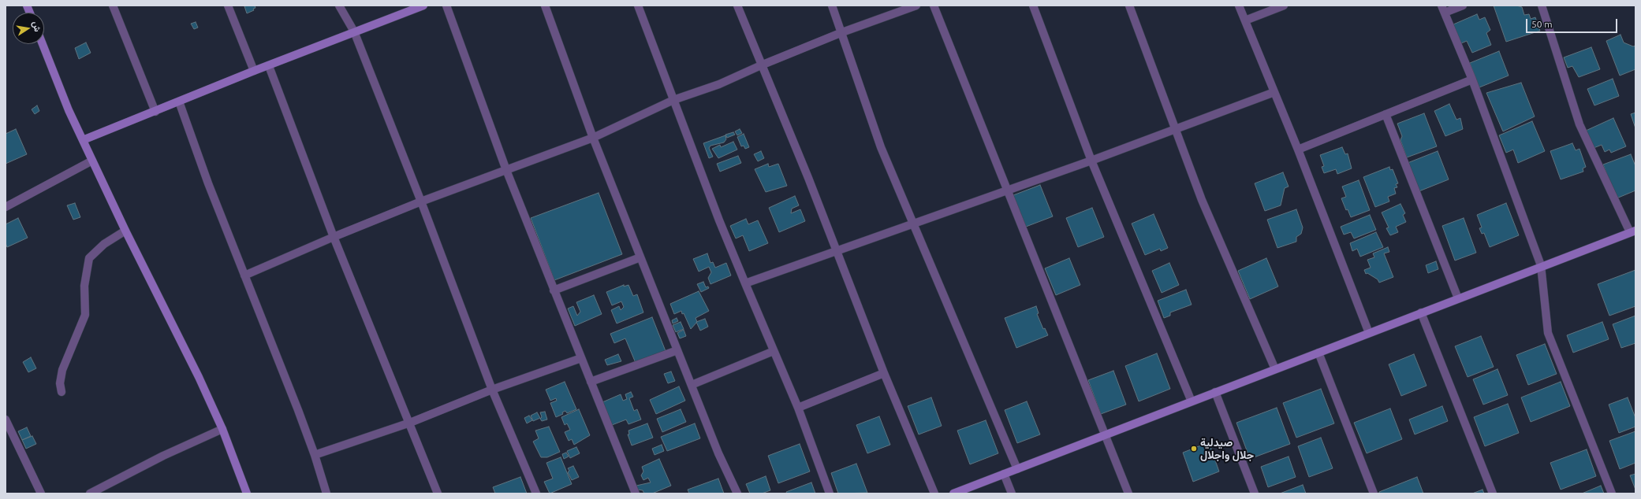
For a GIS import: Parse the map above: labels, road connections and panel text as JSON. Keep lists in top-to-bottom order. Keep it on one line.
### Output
{"places":["صيدلية جلال واجلال"],"scale_bar":"50 m","north":"right"}
